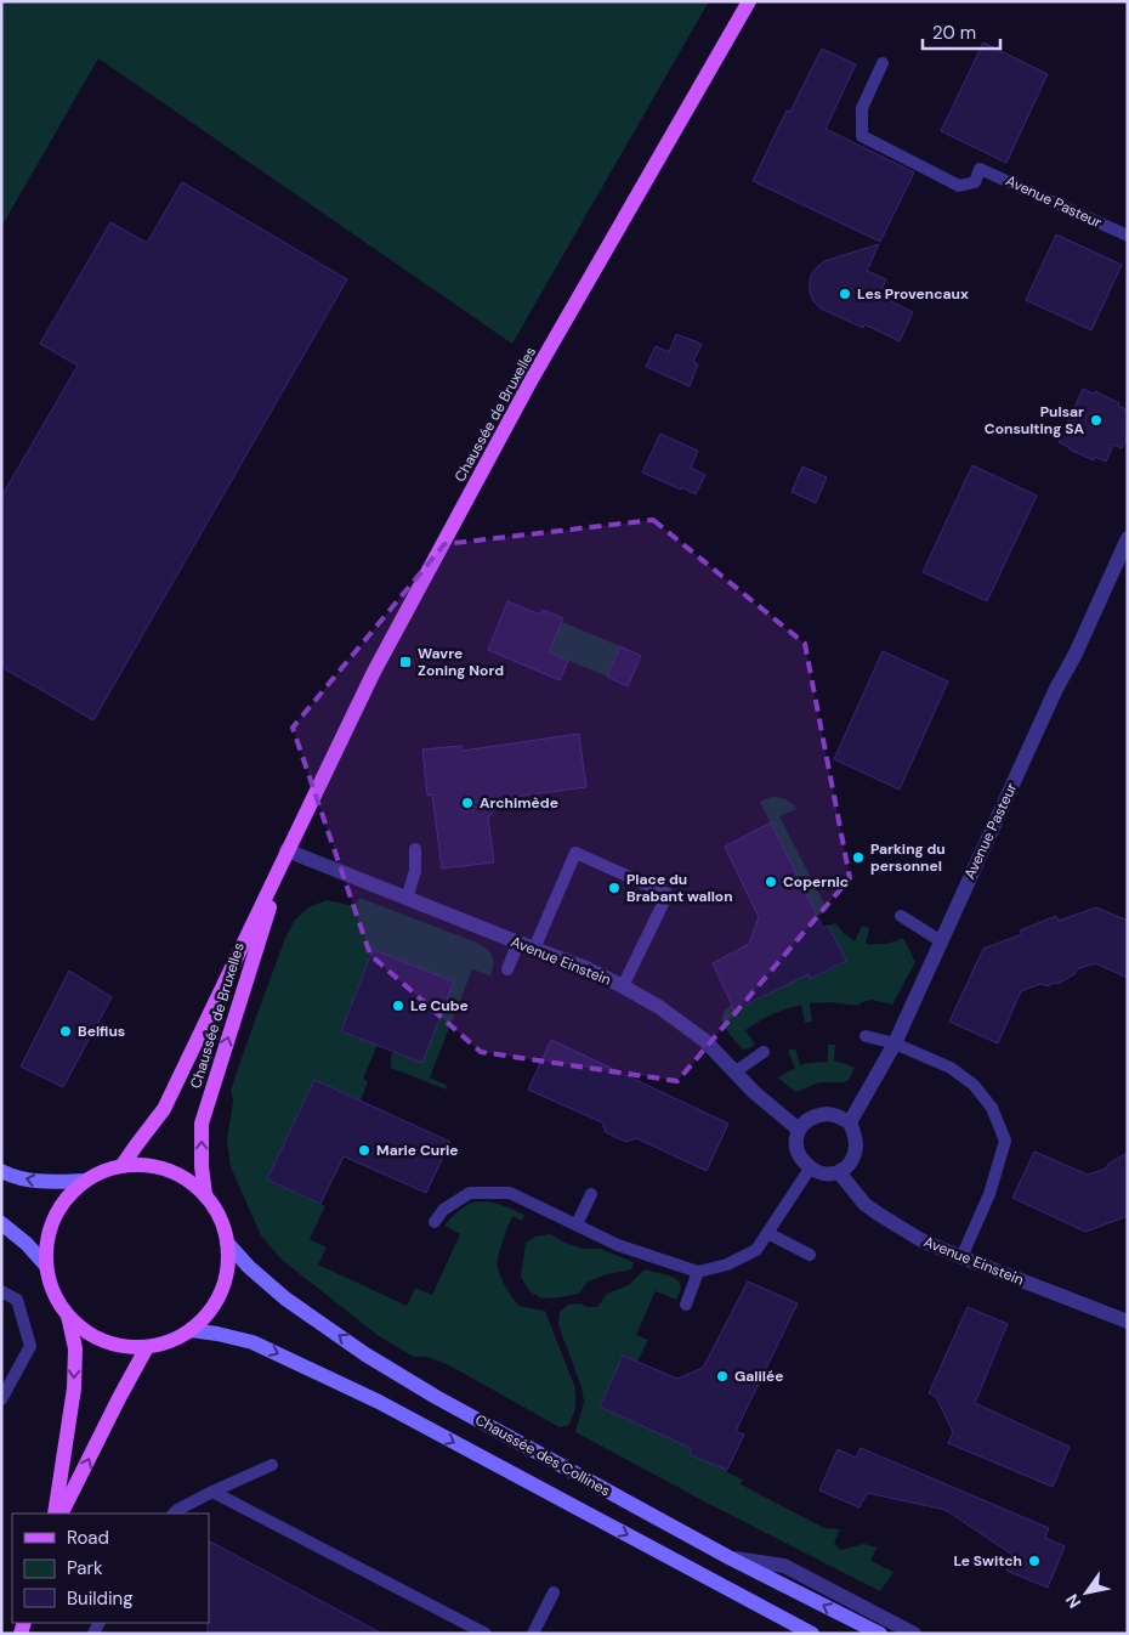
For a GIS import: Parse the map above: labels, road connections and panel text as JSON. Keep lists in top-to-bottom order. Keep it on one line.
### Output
{"streets":{"main road":["Chaussée de Bruxelles","Chaussée des Collines"],"street":["Avenue Pasteur","Avenue Einstein"]},"crossings":[["Avenue Pasteur","Avenue Einstein"],["Chaussée de Bruxelles","Avenue Einstein"],["Chaussée de Bruxelles","Chaussée des Collines"]],"places":{"other":["Les Provencaux","Pulsar Consulting SA","Archimède","Parking du personnel","Copernic","Place du Brabant wallon","Le Cube","Belfius","Marie Curie","Galilée","Le Switch"],"transit":["Wavre Zoning Nord"]},"legend":["Road","Park","Building"],"scale_bar":"20 m","north":"bottom left"}
